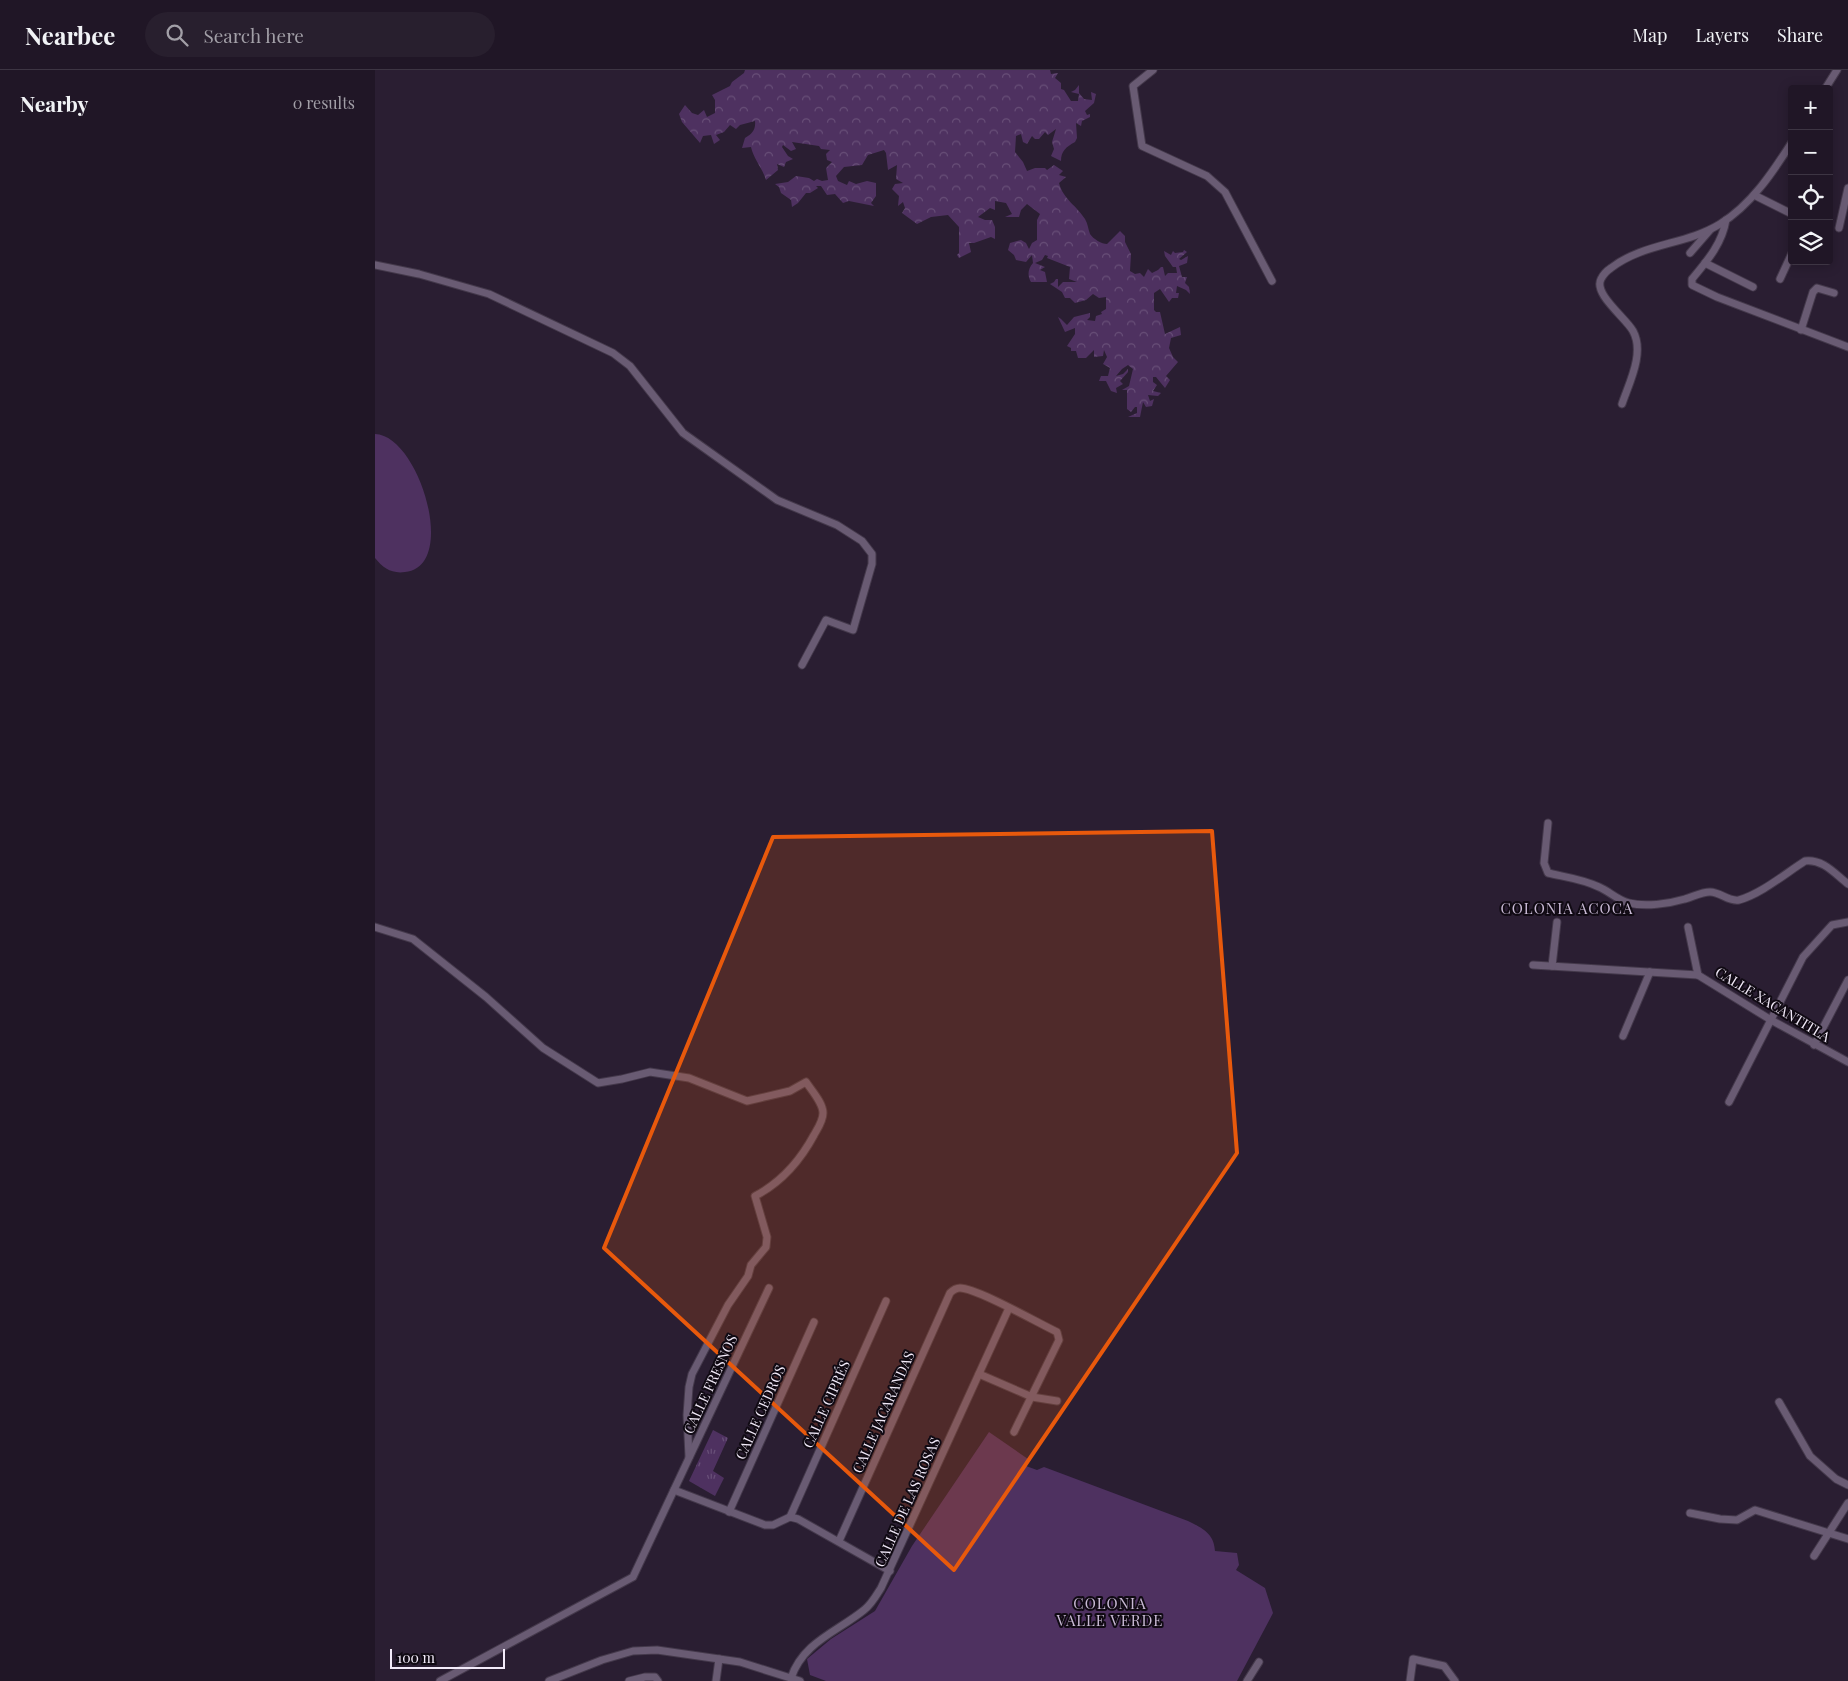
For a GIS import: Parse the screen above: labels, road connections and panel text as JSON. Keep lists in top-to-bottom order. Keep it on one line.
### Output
{"streets":{"street":["CALLE XACANTITLA","CALLE FRESNOS","CALLE CIPRÉS","CALLE CEDROS","CALLE JACARANDAS","CALLE DE LAS ROSAS"]},"crossings":[["CALLE JACARANDAS","CALLE DE LAS ROSAS"]],"districts":["COLONIA ACOCA","COLONIA VALLE VERDE"],"scale_bar":"100 m","page":{"header":"Nearbee","search":"Search here","nav":["Map","Layers","Share"],"heading":["Nearby","0 results"],"map_buttons":["+","−"],"scale":"100 m"}}
